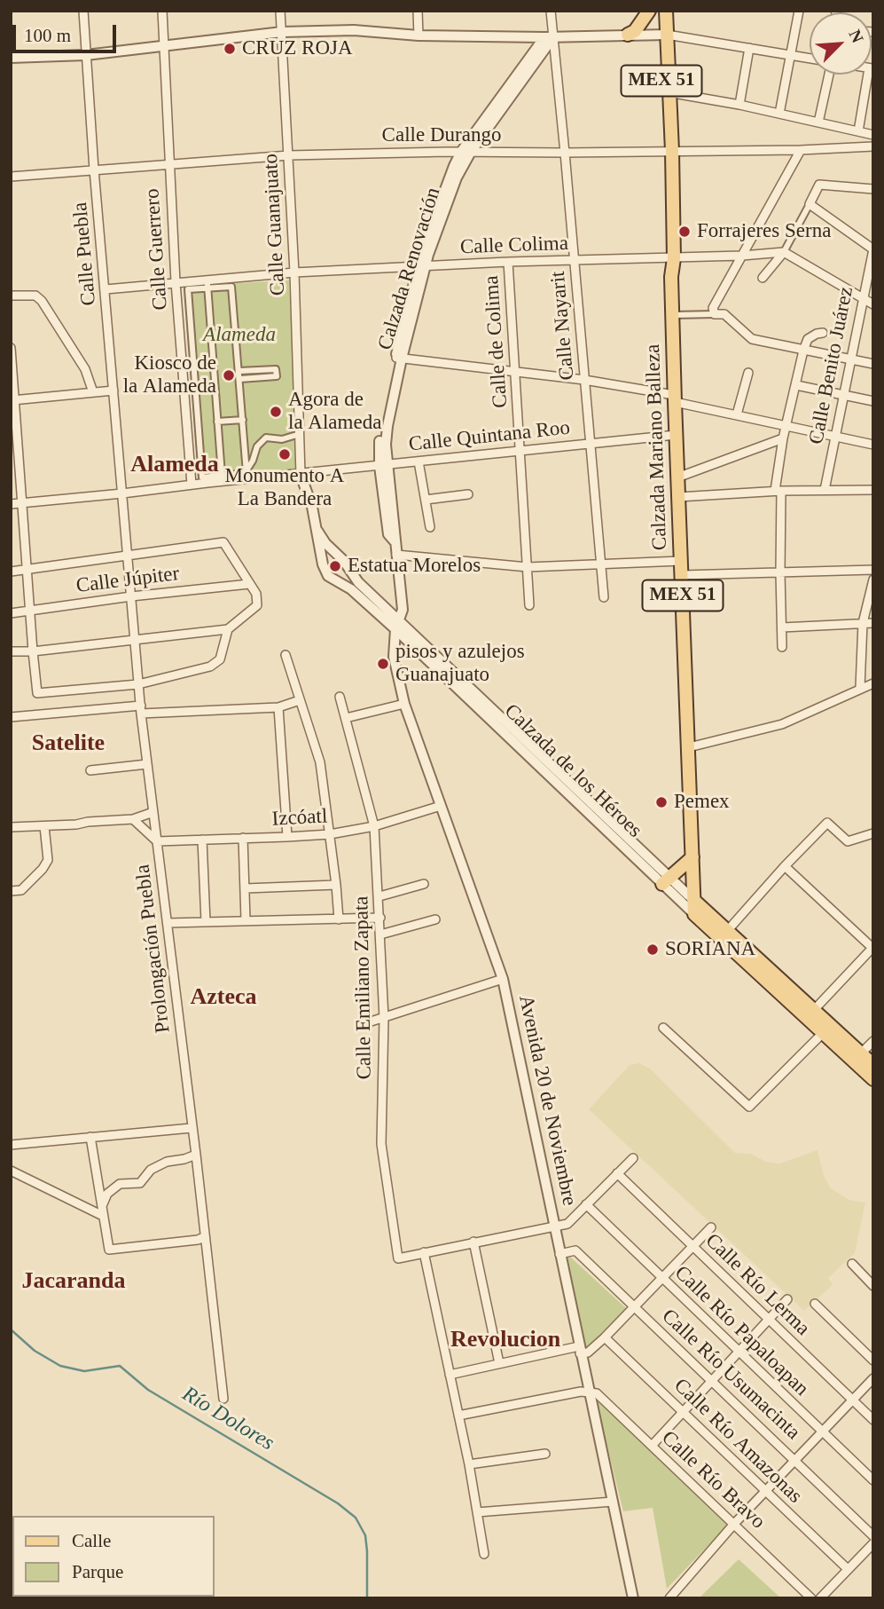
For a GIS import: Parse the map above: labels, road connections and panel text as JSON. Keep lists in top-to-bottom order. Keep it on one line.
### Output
{"streets":{"main road":["MEX 51","Calzada Mariano Balleza","Calzada de los Héroes"],"street":["Calle Durango","Calle Guanajuato","Calle Colima","Calle Guerrero","Calle Puebla","Calzada Renovación","Calle Nayarit","Calle de Colima","Calle Benito Juárez","Calle Quintana Roo","Calle Júpiter","Izcóatl","Prolongación Puebla","Calle Emiliano Zapata","Avenida 20 de Noviembre","Calle Río Lerma","Calle Río Papaloapan","Calle Río Usumacinta","Calle Río Amazonas","Calle Río Bravo"]},"crossings":[["MEX 51","Calle Durango"],["MEX 51","Calzada Mariano Balleza"],["Calle Durango","Calle Guanajuato"],["Calle Durango","Calle Guerrero"],["Calle Durango","Calle Puebla"],["Calle Durango","Calzada Renovación"],["Calle Durango","Calle Nayarit"],["Calle Durango","Calzada Mariano Balleza"],["Calle Guanajuato","Calle Colima"],["Calle Guanajuato","Calle Quintana Roo"],["Calle Colima","Calle Guerrero"],["Calle Colima","Calle Puebla"],["Calle Colima","Calzada Renovación"],["Calle Colima","Calle Nayarit"],["Calle Colima","Calle de Colima"],["Calle Colima","Calzada Mariano Balleza"],["Calle Guerrero","Calle Quintana Roo"],["Calle Puebla","Calle Quintana Roo"],["Calle Puebla","Prolongación Puebla"],["Calzada Renovación","Calle Nayarit"],["Calzada Renovación","Calle Quintana Roo"],["Calzada Renovación","Calzada de los Héroes"],["Calzada Renovación","Avenida 20 de Noviembre"],["Calle Nayarit","Calle Quintana Roo"],["Calle de Colima","Calle Quintana Roo"],["Calle Quintana Roo","Calzada Mariano Balleza"],["Calle Quintana Roo","Prolongación Puebla"],["Calzada Mariano Balleza","Calzada de los Héroes"],["Calle Júpiter","Prolongación Puebla"],["Calzada de los Héroes","Avenida 20 de Noviembre"],["Izcóatl","Prolongación Puebla"],["Izcóatl","Calle Emiliano Zapata"],["Izcóatl","Avenida 20 de Noviembre"],["Avenida 20 de Noviembre","Calle Río Usumacinta"],["Avenida 20 de Noviembre","Calle Río Bravo"]],"districts":["Alameda","Satelite","Azteca","Jacaranda","Revolucion"],"water":["Río Dolores"],"parks":["Alameda"],"places":["CRUZ ROJA","Forrajeres Serna","Kiosco de la Alameda","Agora de la Alameda","Monumento A La Bandera","Estatua Morelos","pisos y azulejos Guanajuato","Pemex","SORIANA"],"legend":["Calle","Parque"],"scale_bar":"100 m","north":"top right"}
